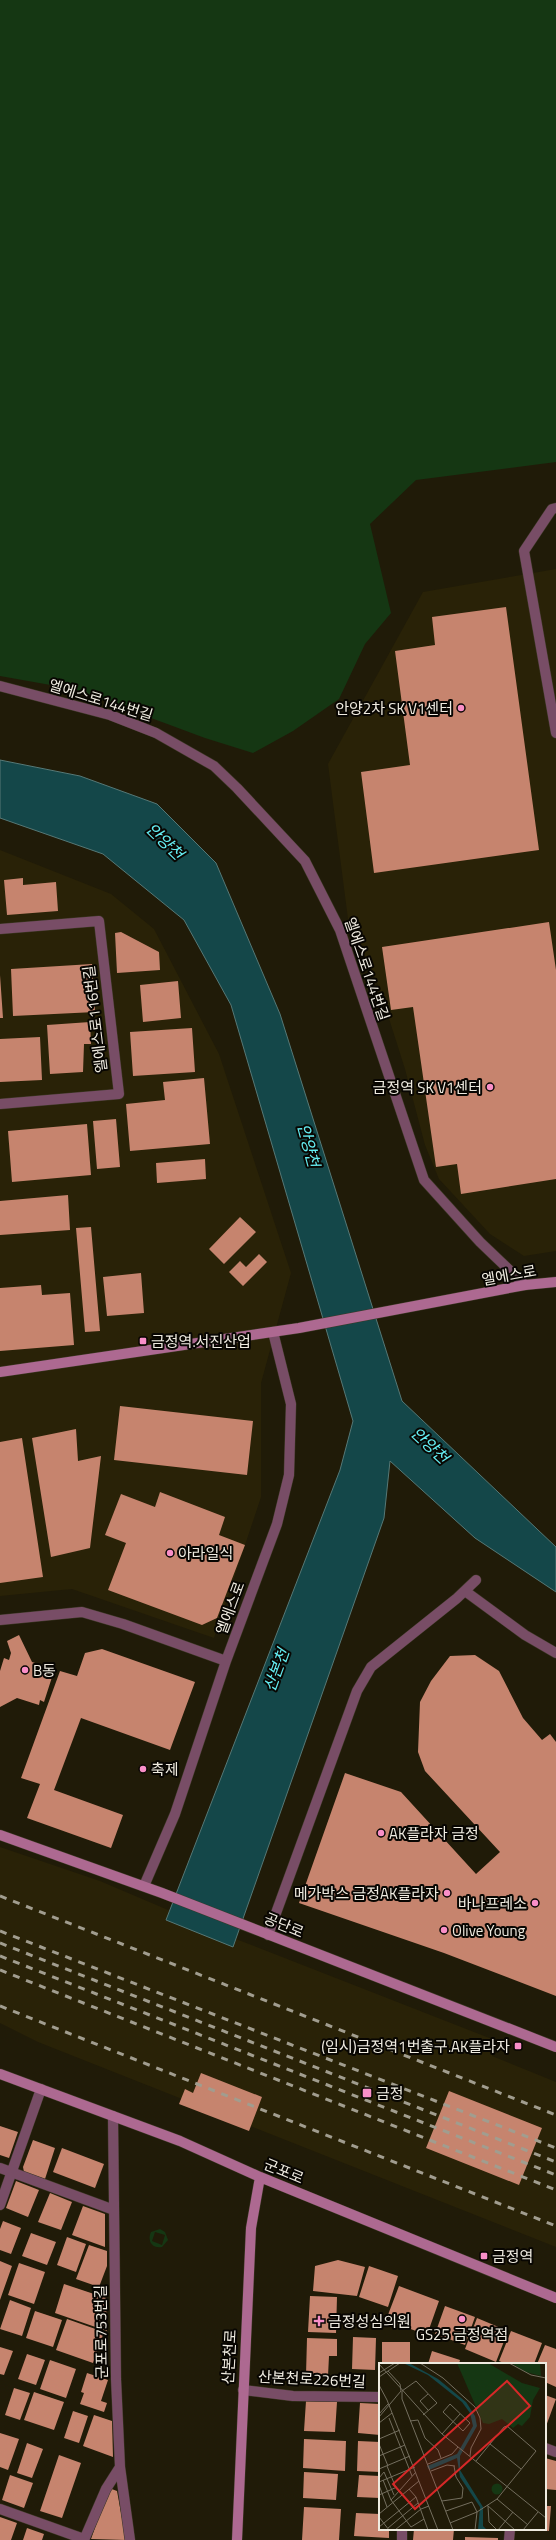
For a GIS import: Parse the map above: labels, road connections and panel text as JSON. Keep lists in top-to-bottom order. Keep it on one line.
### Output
{"streets":{"street":["엘에스로144번길","엘에스로116번길","엘에스로","공단로","군포로","군포로753번길","산본천로","산본천로226번길"]},"crossings":[["엘에스로144번길","엘에스로"],["엘에스로","공단로"],["군포로","군포로753번길"],["군포로","산본천로"],["산본천로","산본천로226번길"]],"water":["안양천","산본천"],"places":{"other":["안양2차 SK V1센터","금정역 SK V1센터","아라일식","B동","축제","AK플라자 금정","메가박스 금정AK플라자","바나프레소","Olive Young","GS25 금정역점"],"transit":["금정역.서진산업","(임시)금정역1번출구.AK플라자","금정","금정역"],"health":["금정성심의원"]}}
